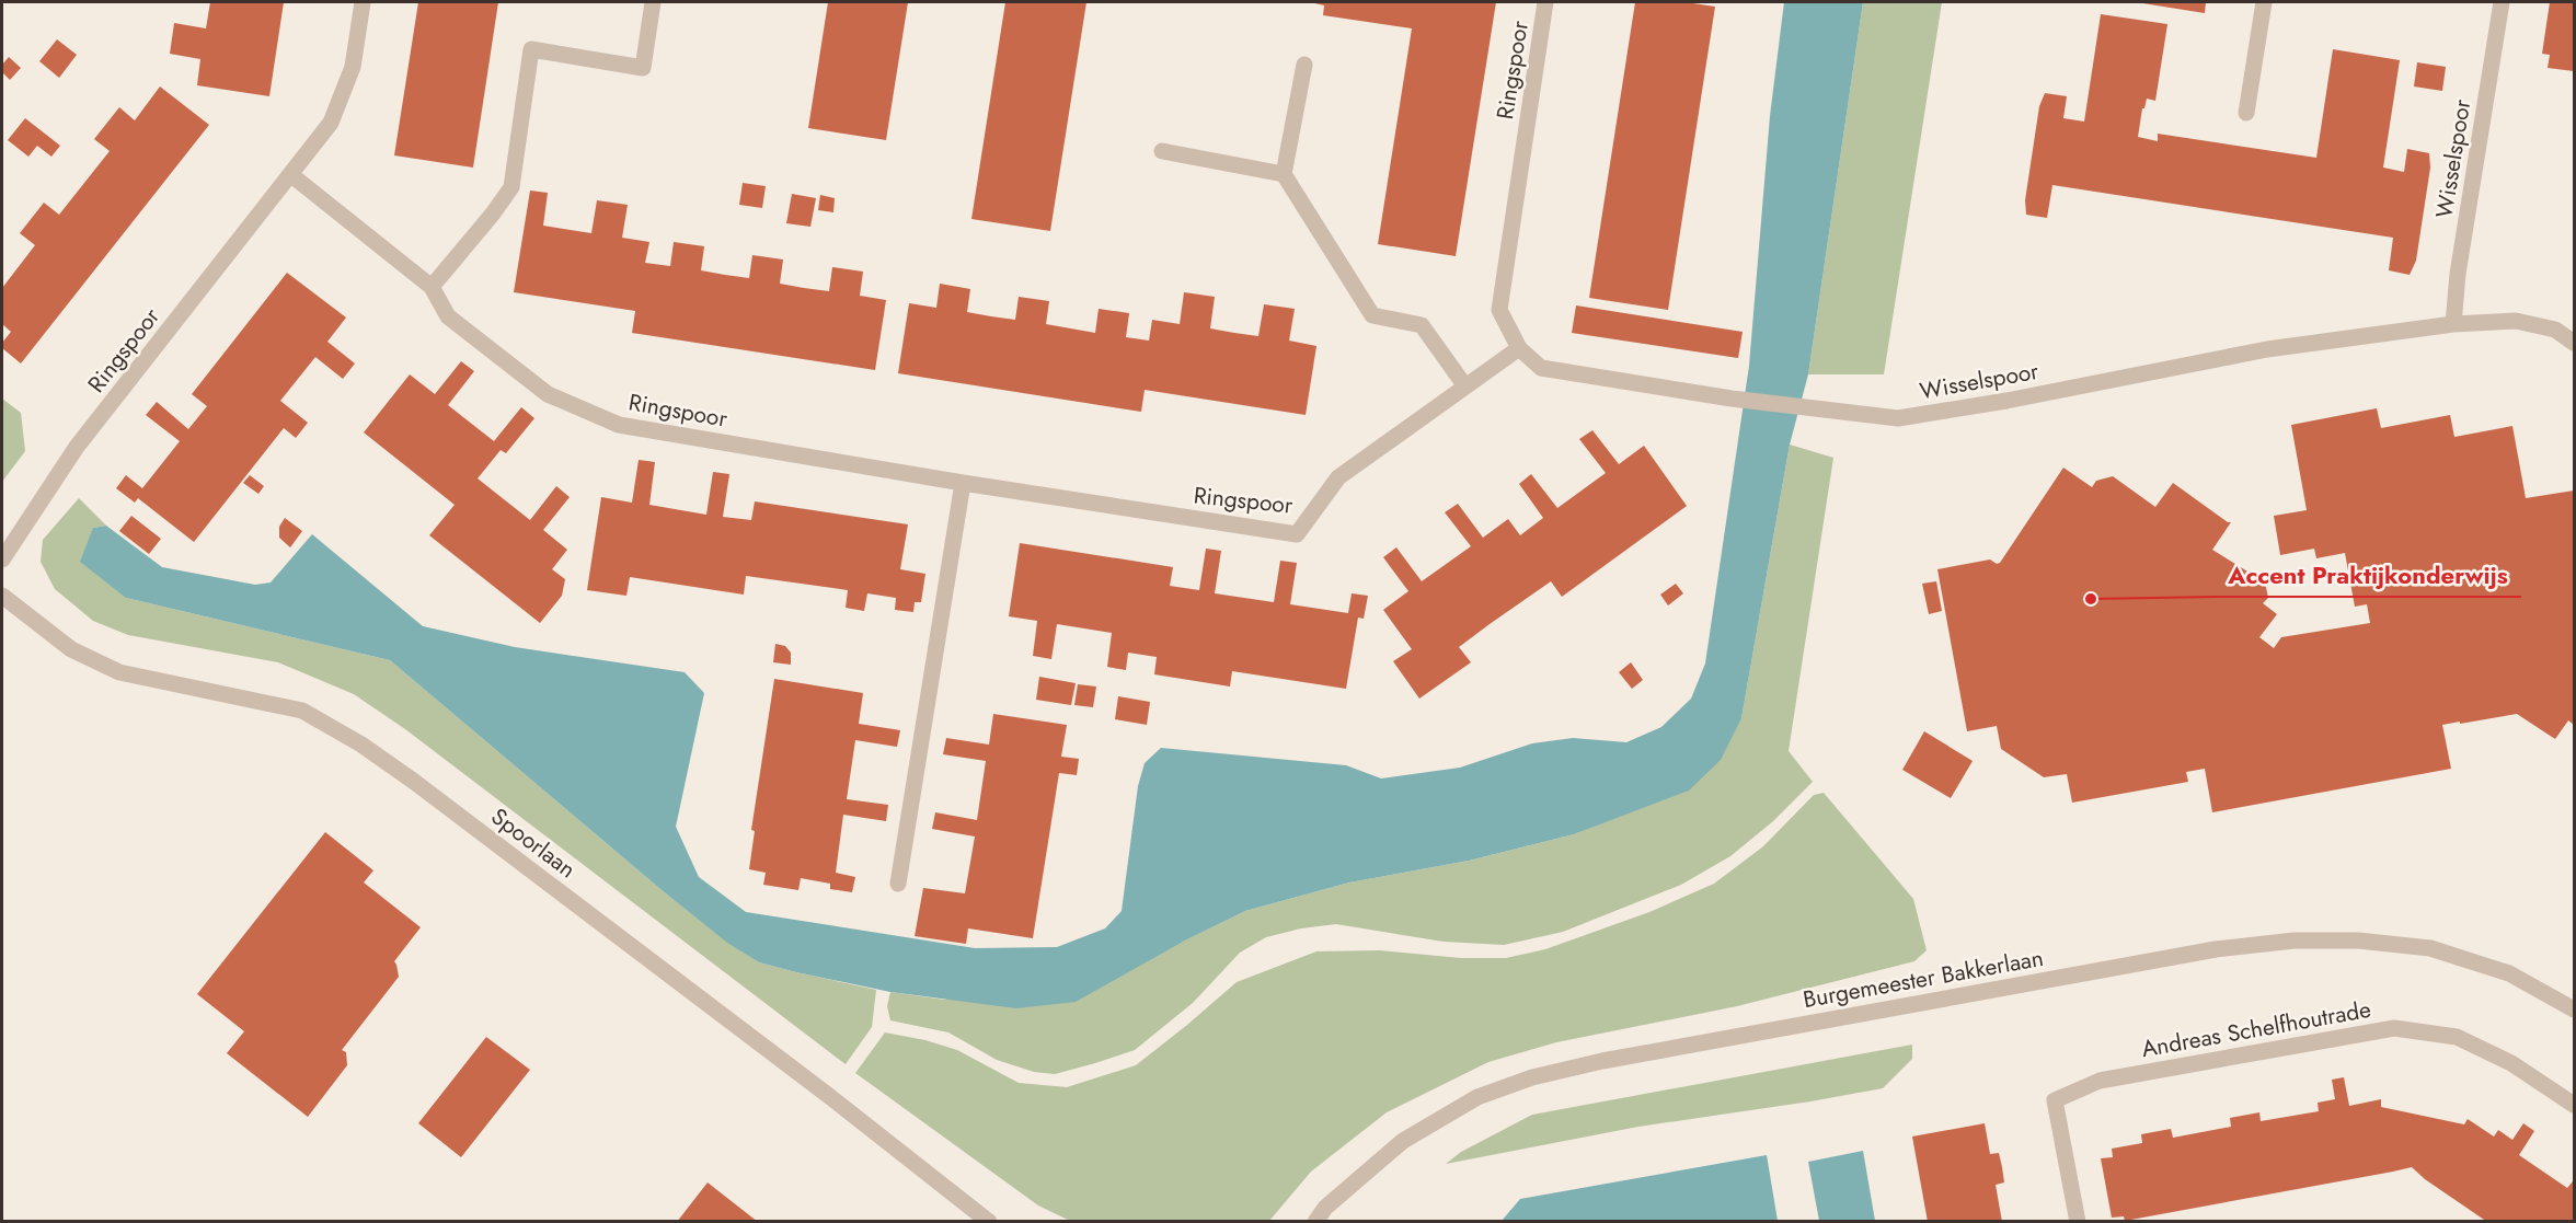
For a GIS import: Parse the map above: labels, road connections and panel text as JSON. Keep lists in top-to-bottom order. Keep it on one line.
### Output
{"streets":{"street":["Ringspoor","Wisselspoor","Spoorlaan","Burgemeester Bakkerlaan","Andreas Schelfhoutrade"]},"crossings":[["Ringspoor","Wisselspoor"]],"places":["Accent Praktijkonderwijs"]}
